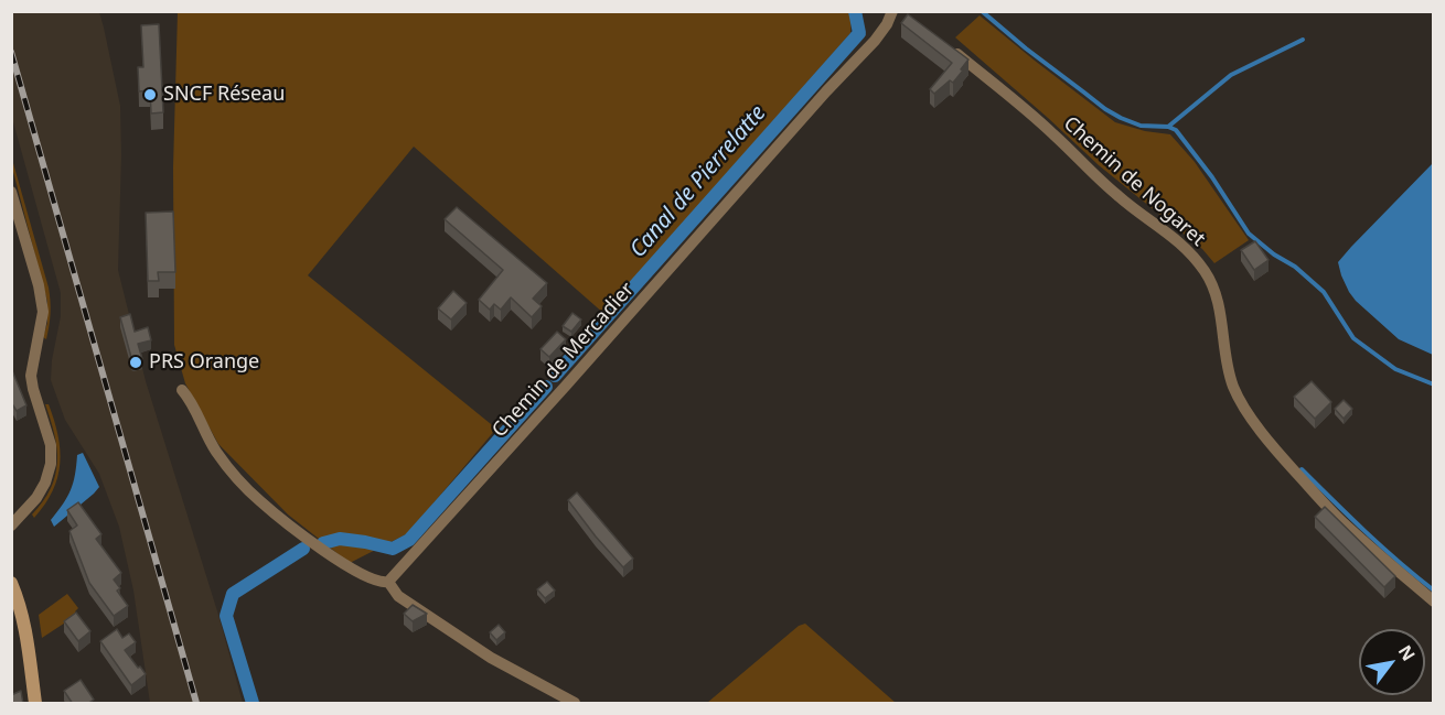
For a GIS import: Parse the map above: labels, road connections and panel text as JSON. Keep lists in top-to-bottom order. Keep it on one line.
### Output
{"streets":{"street":["Chemin de Nogaret","Chemin de Mercadier"]},"water":["Canal de Pierrelatte"],"places":["SNCF Réseau","PRS Orange"],"north":"top right"}
